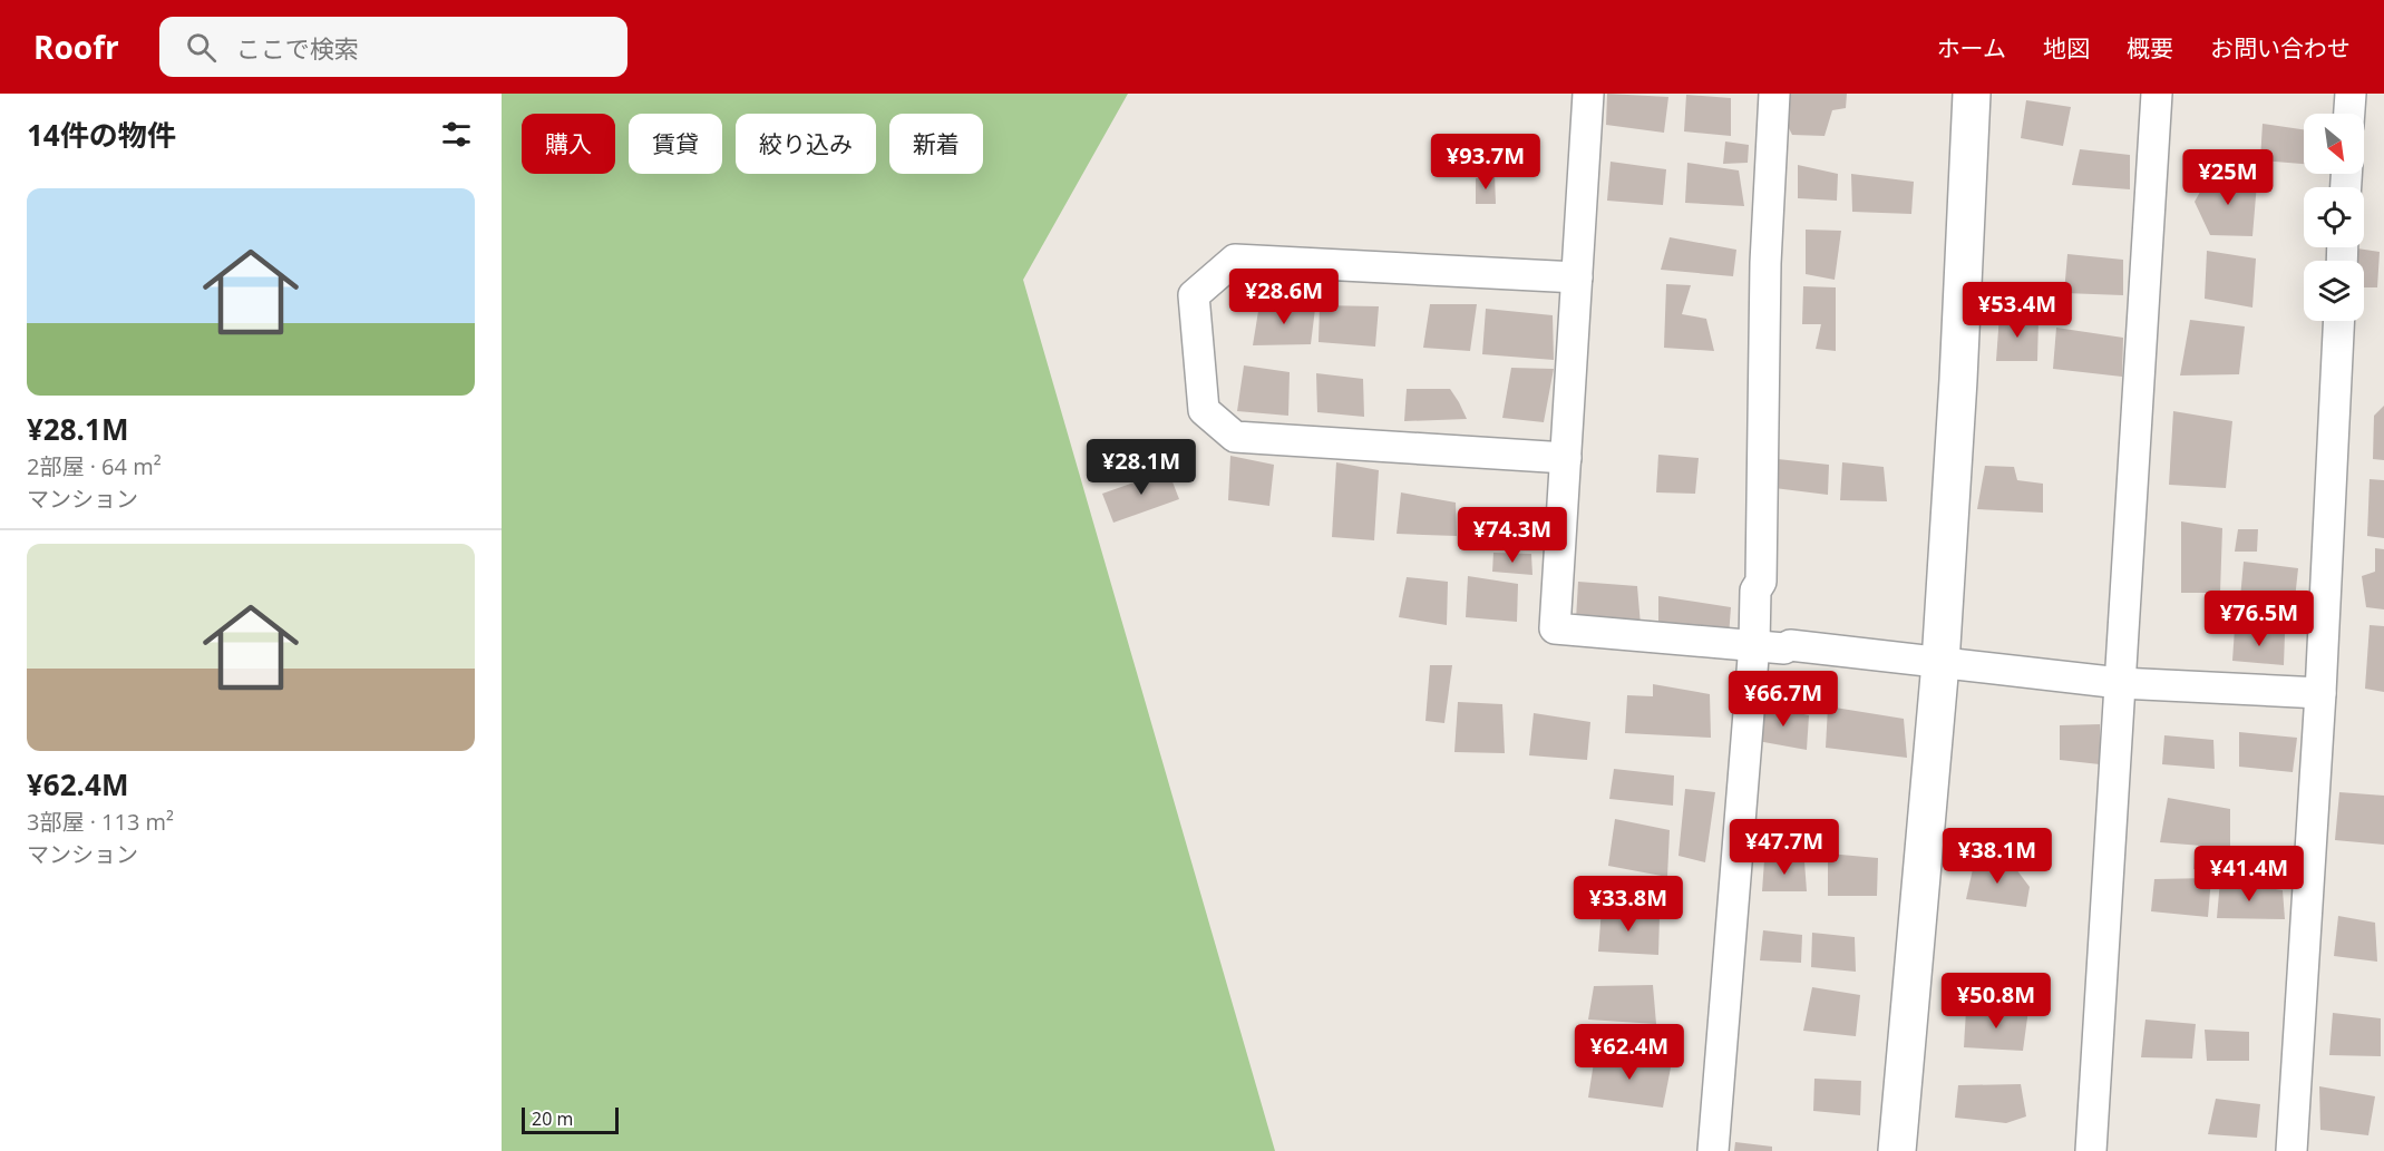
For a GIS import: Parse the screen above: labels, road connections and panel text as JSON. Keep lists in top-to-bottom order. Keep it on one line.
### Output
{"scale_bar":"20 m","north":"bottom right","page":{"header":"Roofr","search":"ここで検索","nav":["ホーム","地図","概要","お問い合わせ"],"heading":"14件の物件","chip":["購入","賃貸","絞り込み","新着"],"price":["¥93.7M","¥25M","¥28.6M","¥53.4M","¥28.1M","¥74.3M","¥76.5M","¥66.7M","¥47.7M","¥38.1M","¥41.4M","¥33.8M","¥50.8M","¥62.4M"],"list":[{"name":"¥28.1M","note":"2部屋 · 64 m² · マンション"},{"name":"¥62.4M","note":"3部屋 · 113 m² · マンション"}],"scale":"20 m"}}
